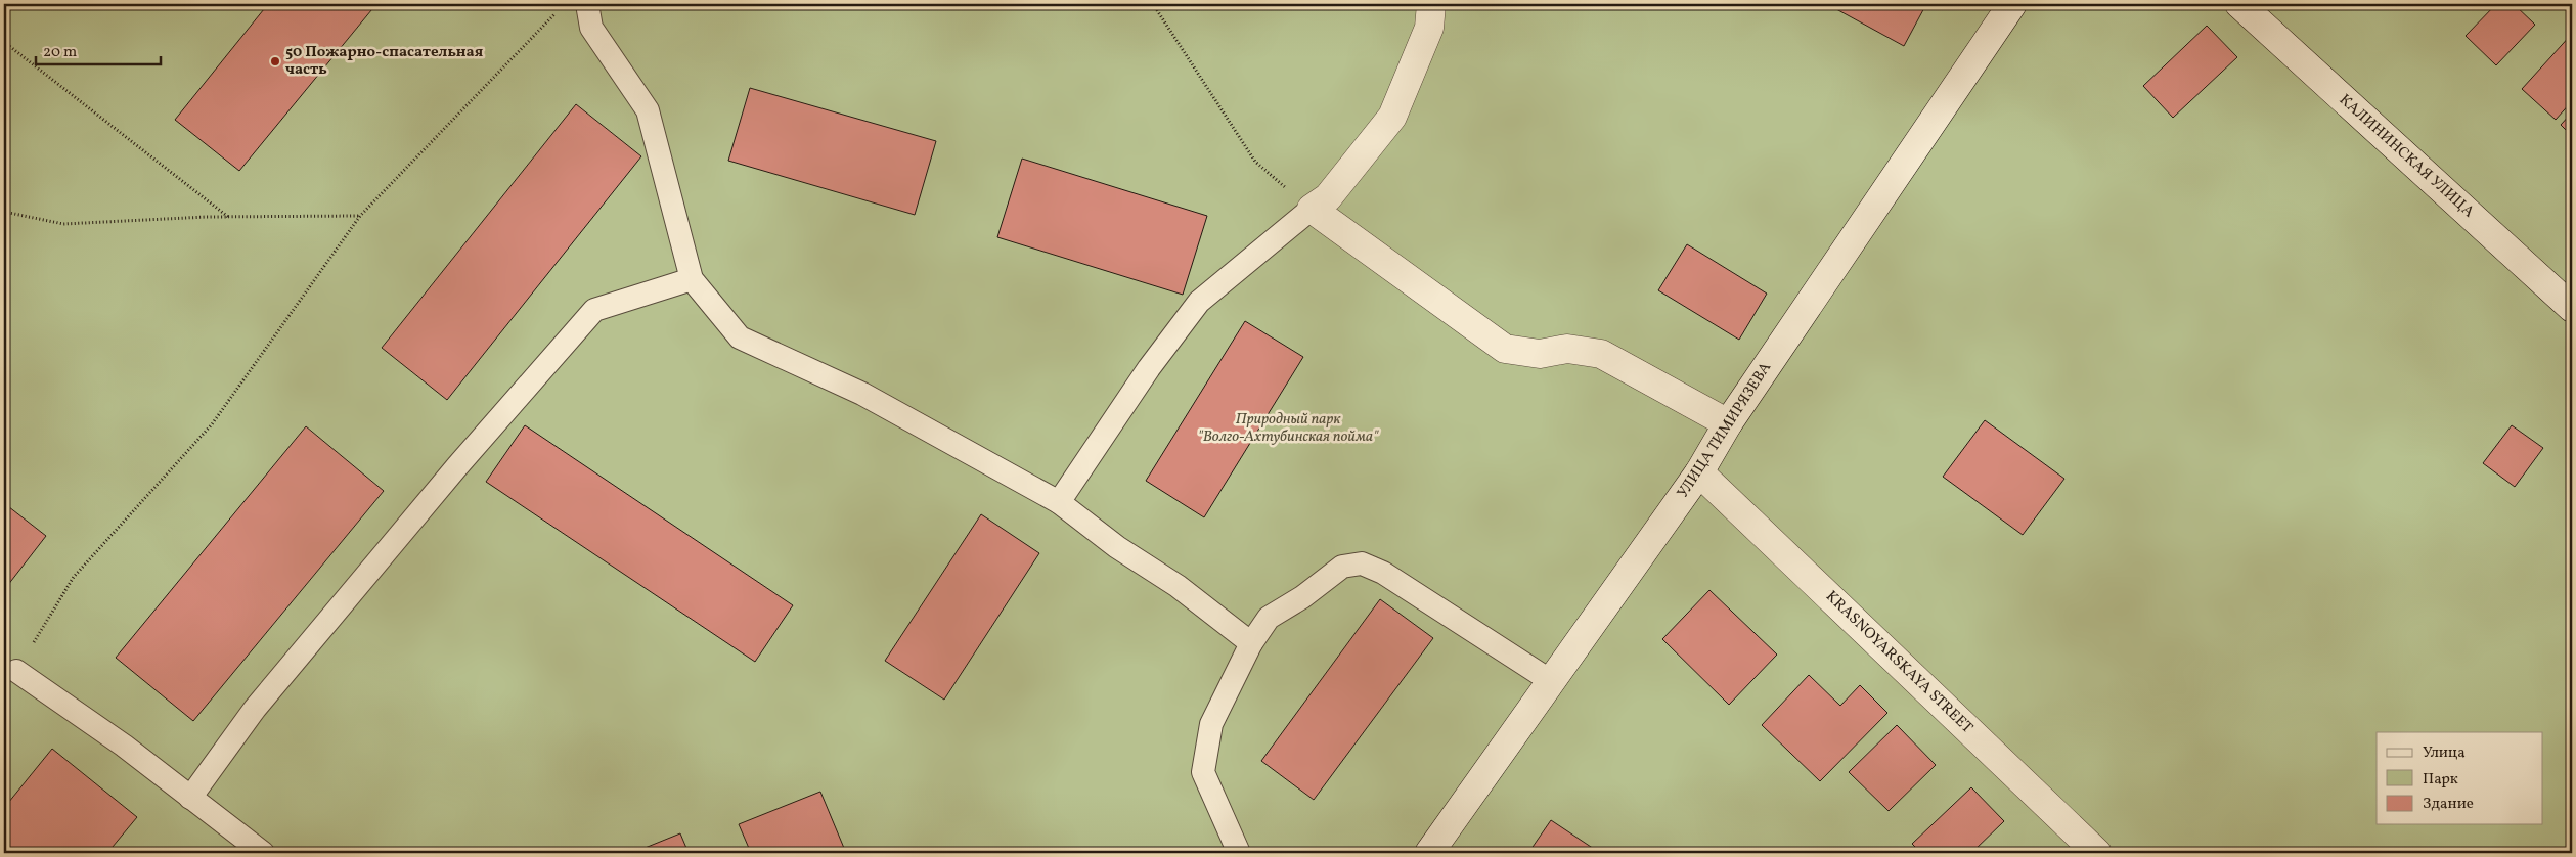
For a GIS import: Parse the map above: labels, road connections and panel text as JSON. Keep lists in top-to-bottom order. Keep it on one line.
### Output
{"streets":{"street":["КАЛИНИНСКАЯ УЛИЦА","УЛИЦА ТИМИРЯЗЕВА","KRASNOYARSKAYA STREET"]},"crossings":[["УЛИЦА ТИМИРЯЗЕВА","KRASNOYARSKAYA STREET"]],"parks":["Природный парк \"Волго-Ахтубинская пойма\""],"places":["50 Пожарно-спасательная часть"],"legend":["Улица","Парк","Здание"],"scale_bar":"20 m"}
